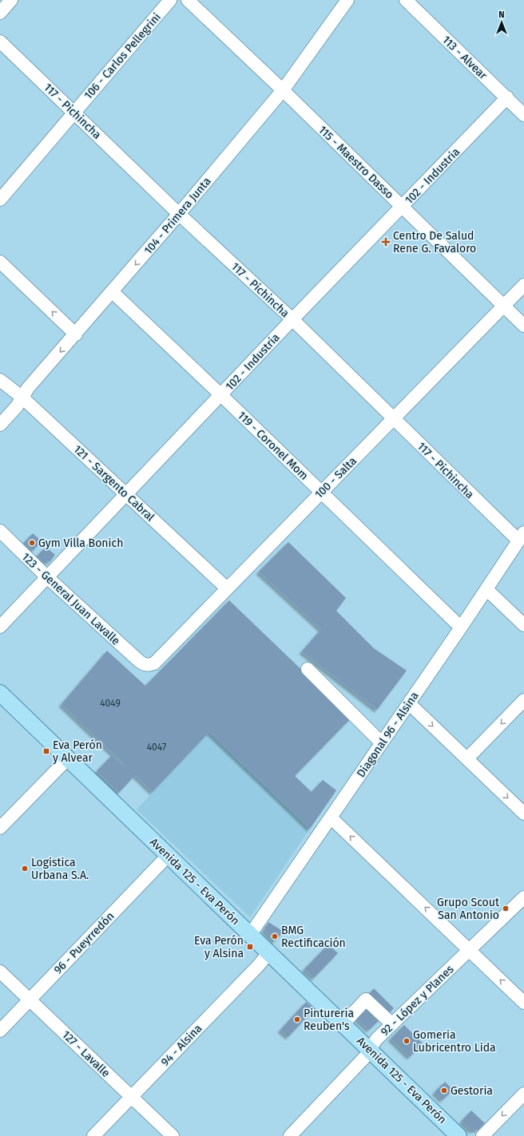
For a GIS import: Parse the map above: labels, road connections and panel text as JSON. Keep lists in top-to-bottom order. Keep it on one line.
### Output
{"streets":{"main road":["Avenida 125 - Eva Perón"],"street":["106 - Carlos Pellegrini","113 - Alvear","117 - Pichincha","115 - Maestro Dasso","102 - Industria","104 - Primera Junta","119 - Coronel Mom","100 - Salta","121 - Sargento Cabral","123 - General Juan Lavalle","Diagonal 96 - Alsina","96 - Pueyrredón","92 - López y Planes","94 - Alsina","127 - Lavalle"]},"crossings":[["106 - Carlos Pellegrini","117 - Pichincha"],["113 - Alvear","102 - Industria"],["117 - Pichincha","102 - Industria"],["117 - Pichincha","104 - Primera Junta"],["117 - Pichincha","100 - Salta"],["117 - Pichincha","Diagonal 96 - Alsina"],["115 - Maestro Dasso","102 - Industria"],["115 - Maestro Dasso","104 - Primera Junta"],["115 - Maestro Dasso","100 - Salta"],["102 - Industria","119 - Coronel Mom"],["102 - Industria","121 - Sargento Cabral"],["102 - Industria","123 - General Juan Lavalle"],["104 - Primera Junta","119 - Coronel Mom"],["104 - Primera Junta","121 - Sargento Cabral"],["119 - Coronel Mom","100 - Salta"],["119 - Coronel Mom","Diagonal 96 - Alsina"],["100 - Salta","121 - Sargento Cabral"],["100 - Salta","123 - General Juan Lavalle"],["Diagonal 96 - Alsina","Avenida 125 - Eva Perón"],["Avenida 125 - Eva Perón","96 - Pueyrredón"],["Avenida 125 - Eva Perón","92 - López y Planes"],["Avenida 125 - Eva Perón","94 - Alsina"],["96 - Pueyrredón","127 - Lavalle"],["94 - Alsina","127 - Lavalle"]],"places":{"health":["Centro De Salud Rene G. Favaloro"],"other":["Gym Villa Bonich","Logistica Urbana S.A.","Grupo Scout San Antonio","BMG Rectificación","Pinturería Reuben's","Gomeria Lubricentro Lida","Gestoria"],"transit":["Eva Perón y Alvear","Eva Perón y Alsina"]},"house_numbers":["4049","4047"],"north":"top"}
